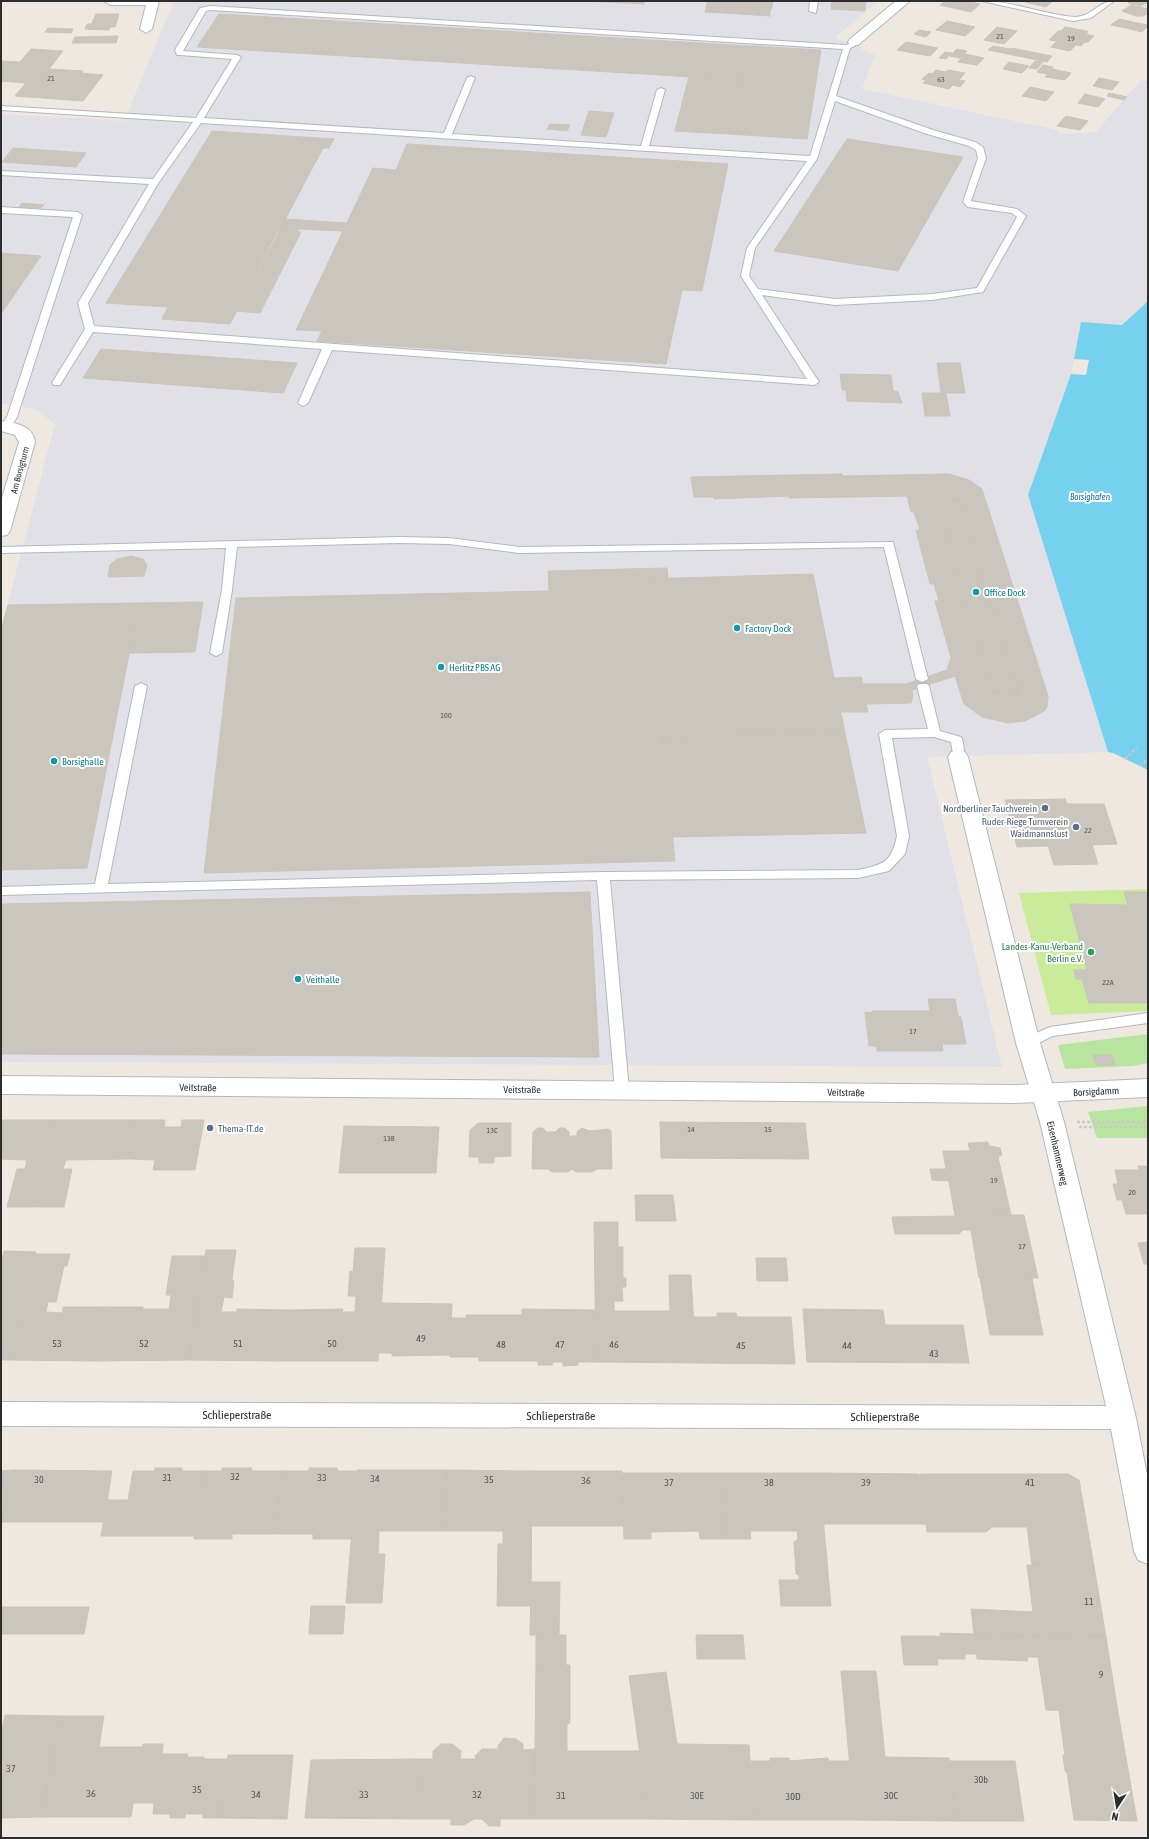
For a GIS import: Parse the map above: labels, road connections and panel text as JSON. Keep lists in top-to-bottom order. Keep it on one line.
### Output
{"streets":{"street":["Am Borsigturm","Veitstraße","Borsigdamm","Eisenhammerweg","Schlieperstraße"]},"crossings":[["Veitstraße","Borsigdamm"],["Veitstraße","Eisenhammerweg"],["Borsigdamm","Eisenhammerweg"],["Eisenhammerweg","Schlieperstraße"]],"water":["Borsighafen"],"places":["Office Dock","Factory Dock","Herlitz PBS AG","Borsighalle","Nordberliner Tauchverein","Ruder-Riege Turnverein Waidmannslust","Landes-Kanu-Verband Berlin e.V.","Veithalle","Thema-IT.de"],"house_numbers":["21","19","21","63","100","22","22A","17","14","15","13C","13B","19","20","17","49","53","52","51","50","48","47","46","45","44","43","32","31","33","34","30","35","36","37","38","39","41","11","9","37","30b","35","36","34","33","32","31","30E","30C","30D"],"north":"bottom"}
